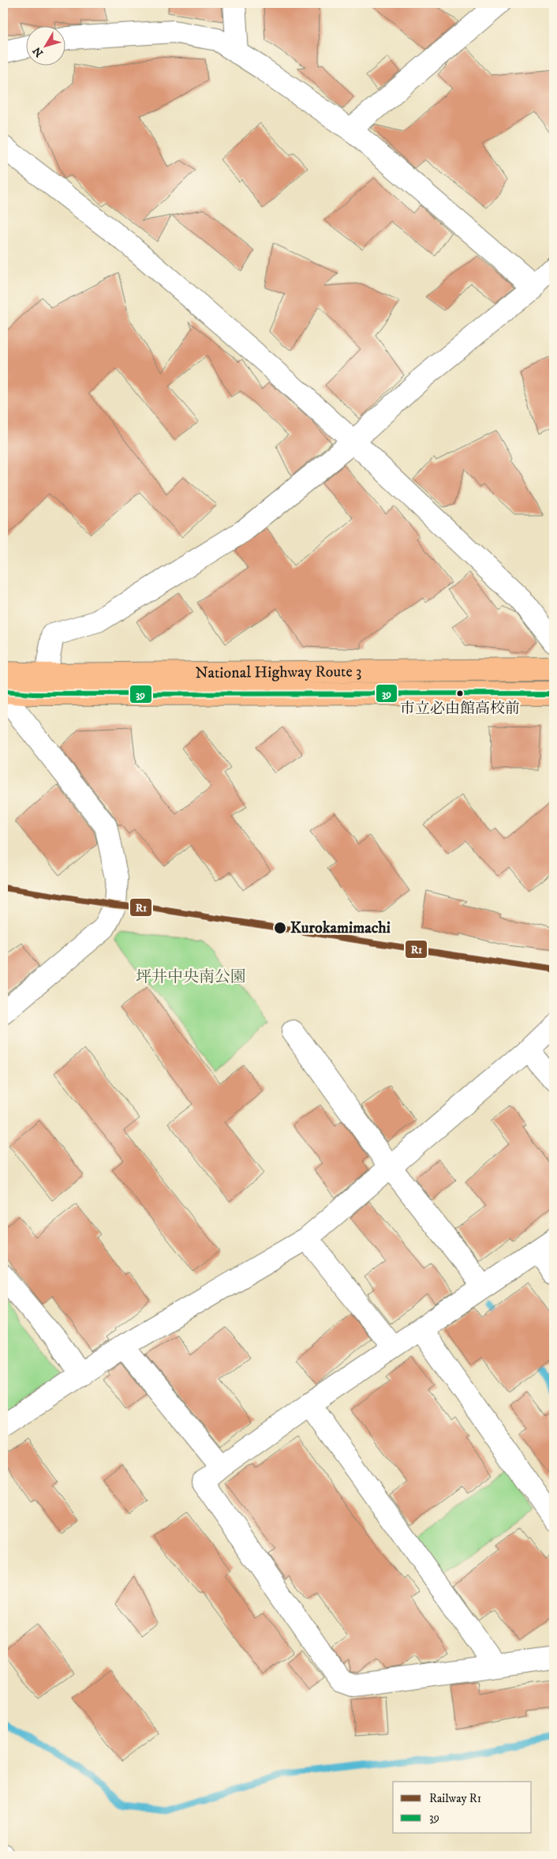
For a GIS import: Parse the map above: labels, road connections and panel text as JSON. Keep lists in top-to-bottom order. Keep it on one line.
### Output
{"streets":{"highway":["National Highway Route 3"]},"parks":["坪井中央南公園"],"places":["市立必由館高校前","Kurokamimachi"],"lines":["transit line 39","rail line R1"],"legend":["Railway R1","39"],"north":"bottom left"}
